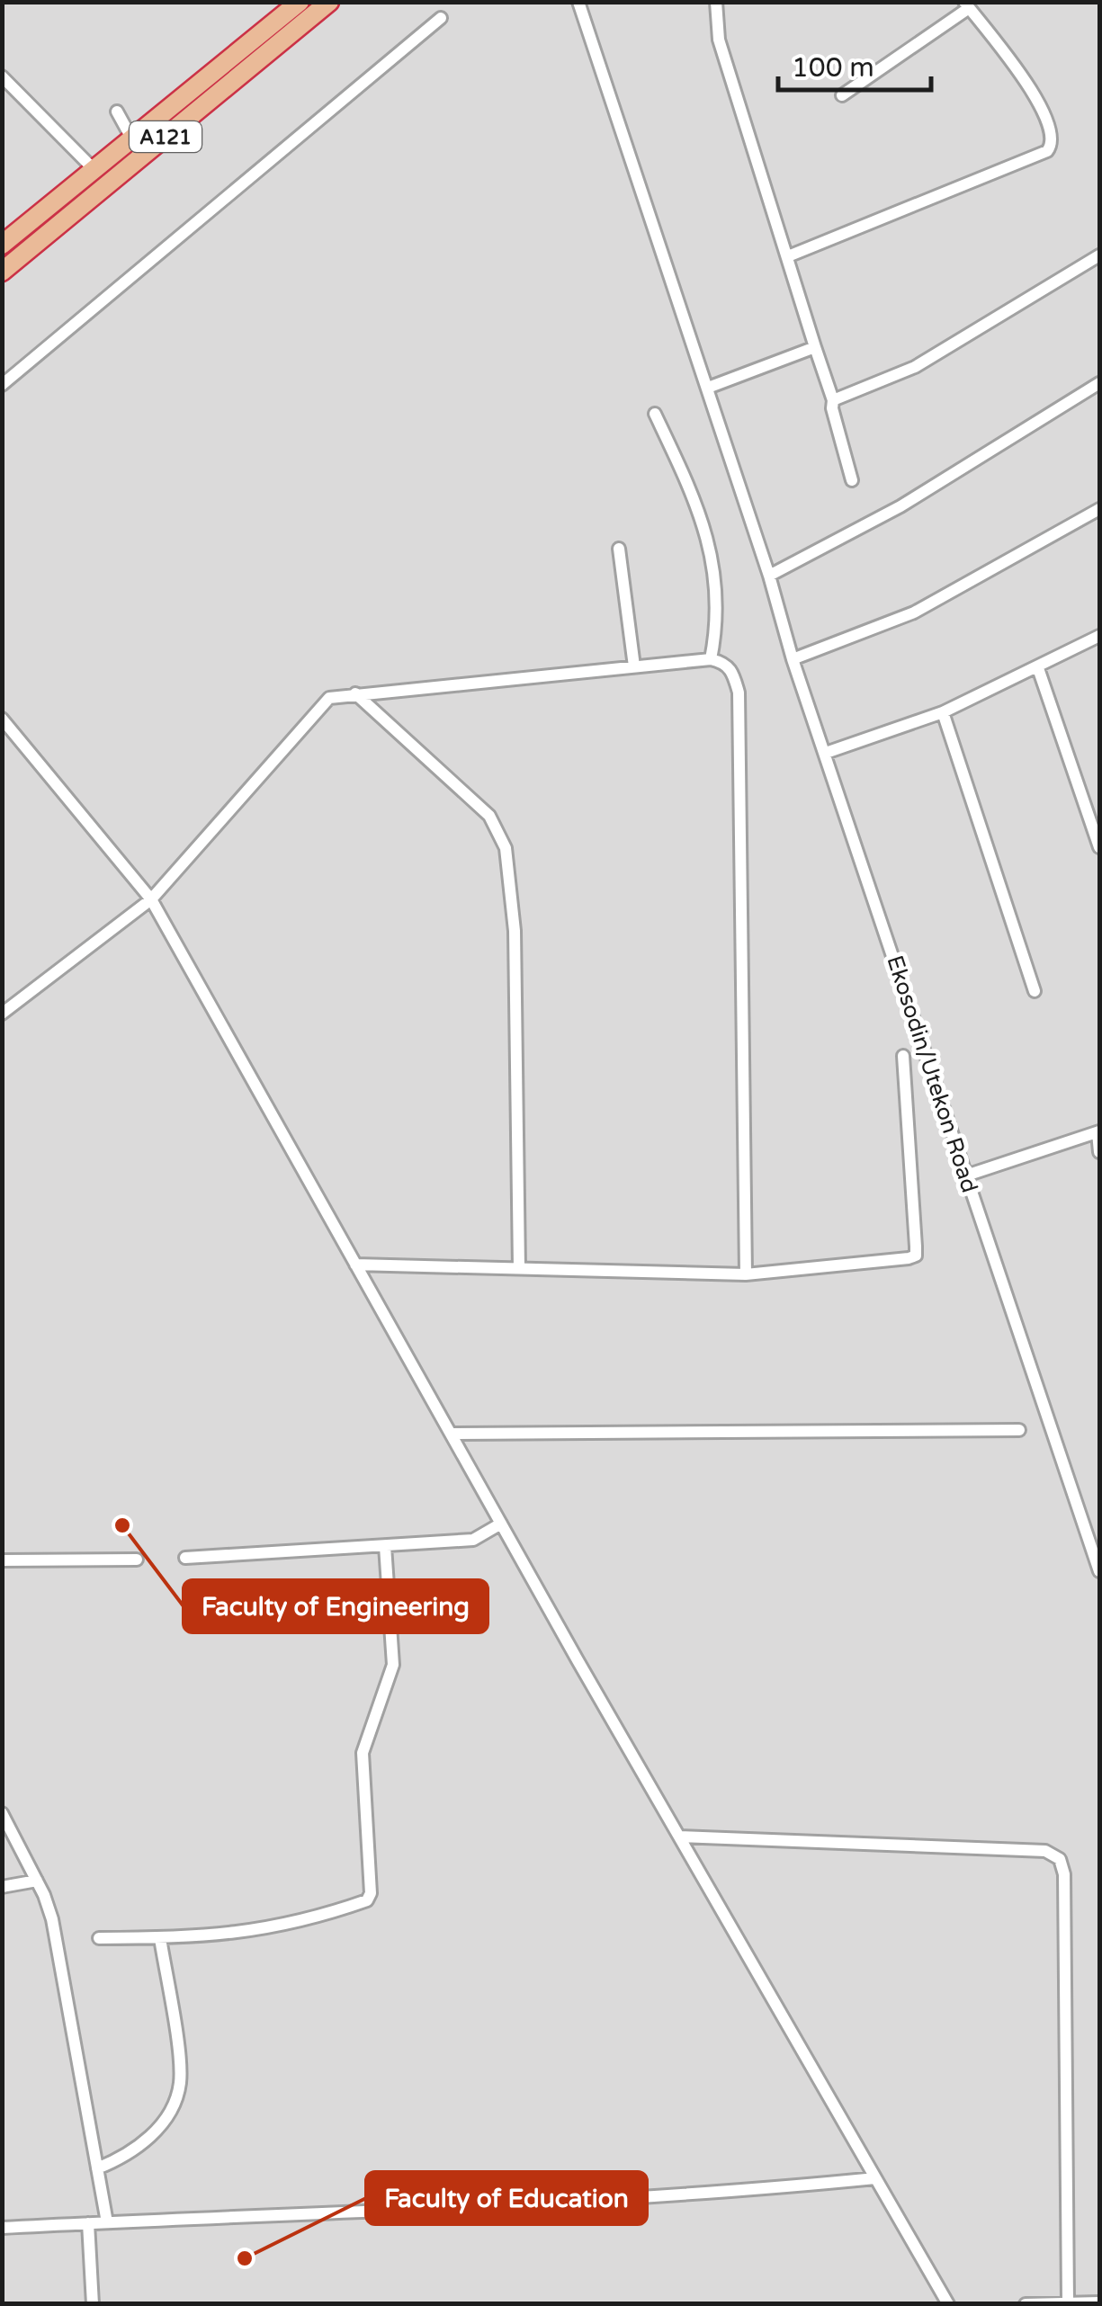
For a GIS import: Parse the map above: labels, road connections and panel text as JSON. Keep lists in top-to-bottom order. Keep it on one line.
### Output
{"streets":{"highway":["A121"],"street":["Ekosodin/Utekon Road"]},"places":["Faculty of Engineering","Faculty of Education"],"scale_bar":"100 m"}
